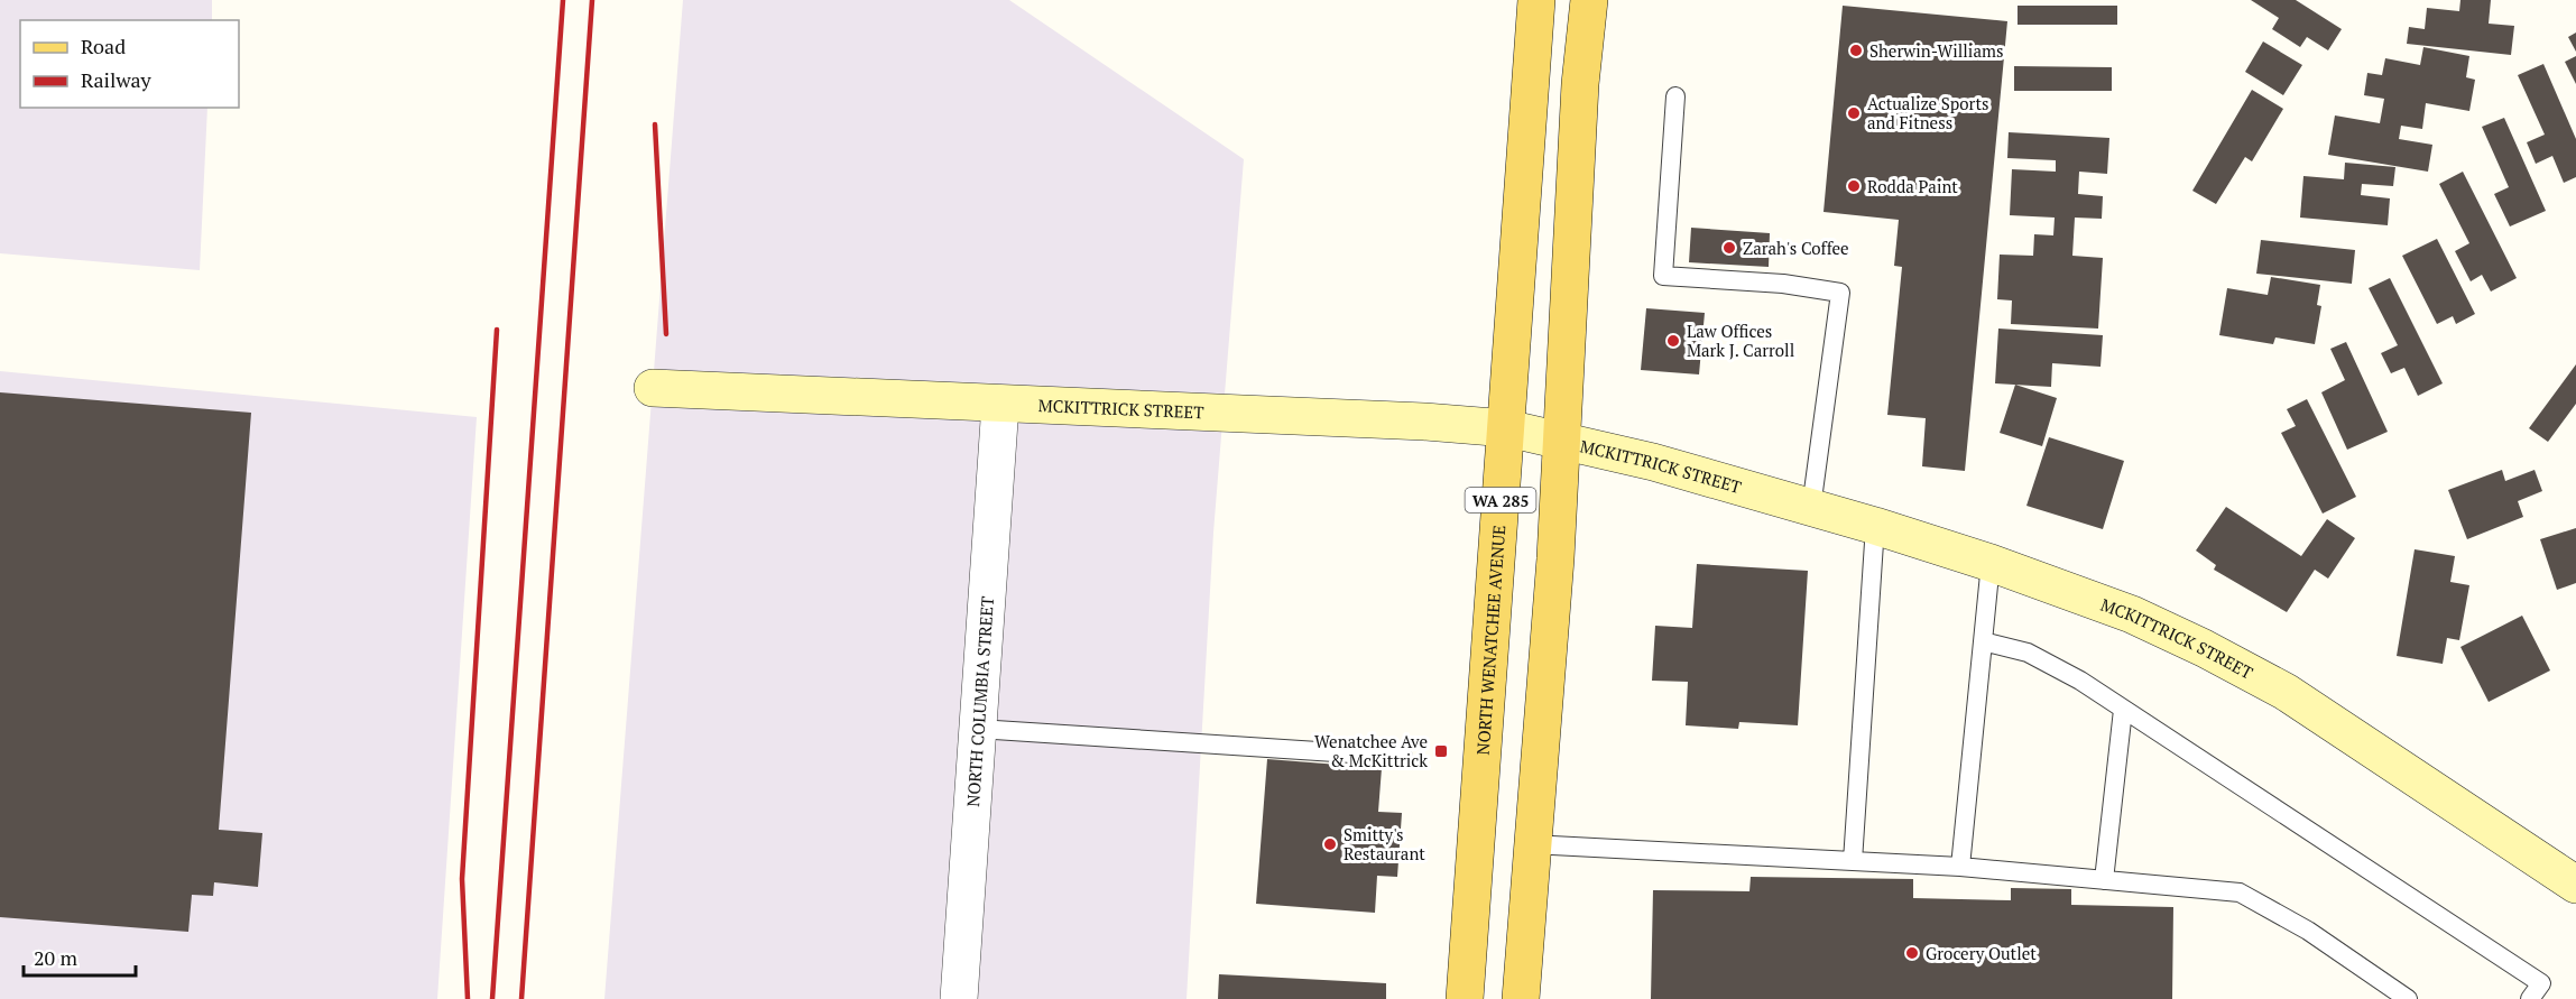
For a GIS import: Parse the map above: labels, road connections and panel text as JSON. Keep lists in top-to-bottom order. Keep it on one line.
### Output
{"streets":{"main road":["WA 285","NORTH WENATCHEE AVENUE"],"street":["MCKITTRICK STREET","NORTH COLUMBIA STREET"]},"crossings":[["MCKITTRICK STREET","WA 285"],["MCKITTRICK STREET","NORTH WENATCHEE AVENUE"],["MCKITTRICK STREET","NORTH COLUMBIA STREET"]],"places":{"other":["Sherwin-Williams","Actualize Sports and Fitness","Rodda Paint","Zarah's Coffee","Law Offices Mark J. Carroll","Smitty's Restaurant","Grocery Outlet"],"transit":["Wenatchee Ave & McKittrick"]},"legend":["Road","Railway"],"scale_bar":"20 m"}
